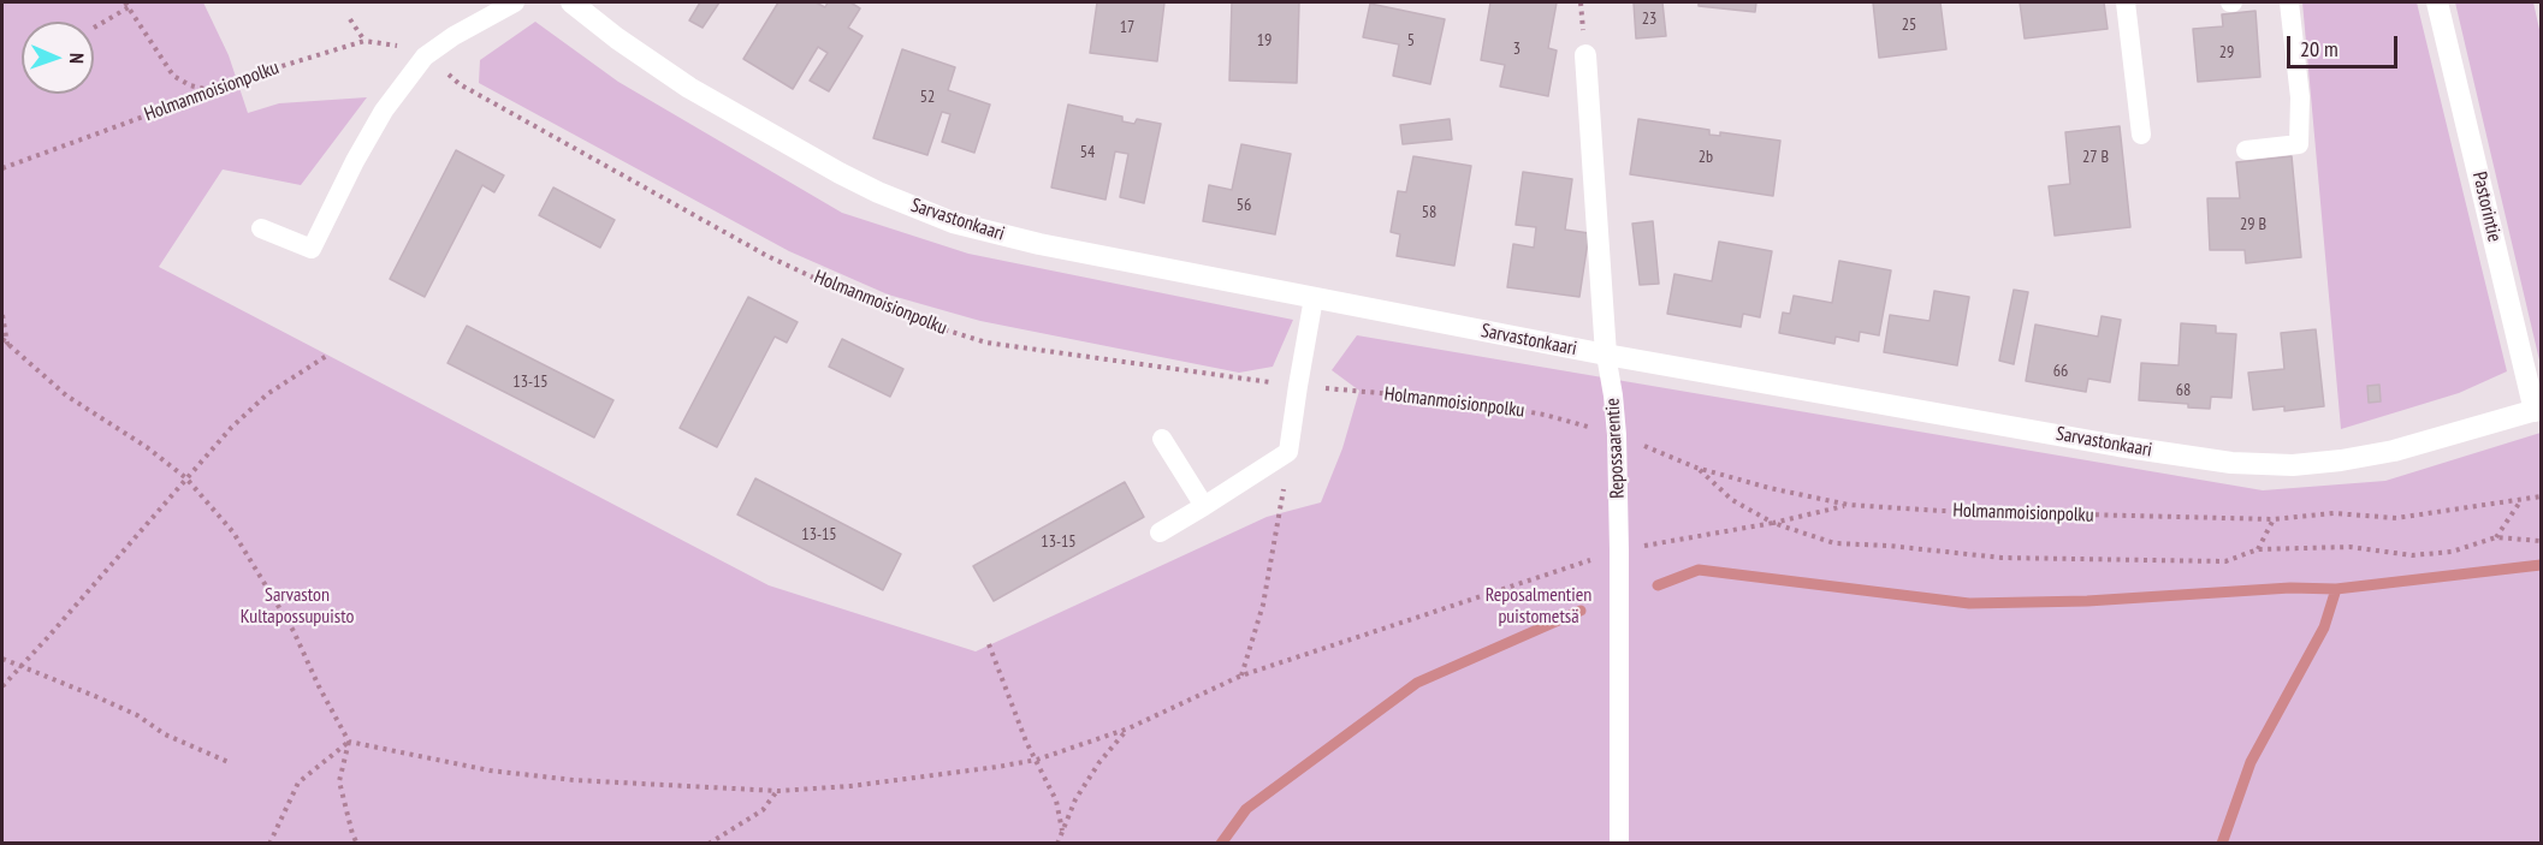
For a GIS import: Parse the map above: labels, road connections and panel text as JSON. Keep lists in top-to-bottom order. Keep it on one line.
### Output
{"streets":{"street":["Pastorintie","Sarvastonkaari","Repossaarentie"],"path":["Holmanmoisionpolku"]},"crossings":[["Holmanmoisionpolku","Repossaarentie"],["Pastorintie","Sarvastonkaari"],["Sarvastonkaari","Repossaarentie"]],"parks":["Sarvaston Kultapossupuisto","Reposalmentien puistometsä"],"house_numbers":["23","25","17","19","5","3","29","52","54","2b","27 B","56","58","29 B","66","13-15","68","13-15","13-15"],"scale_bar":"20 m","north":"right"}
